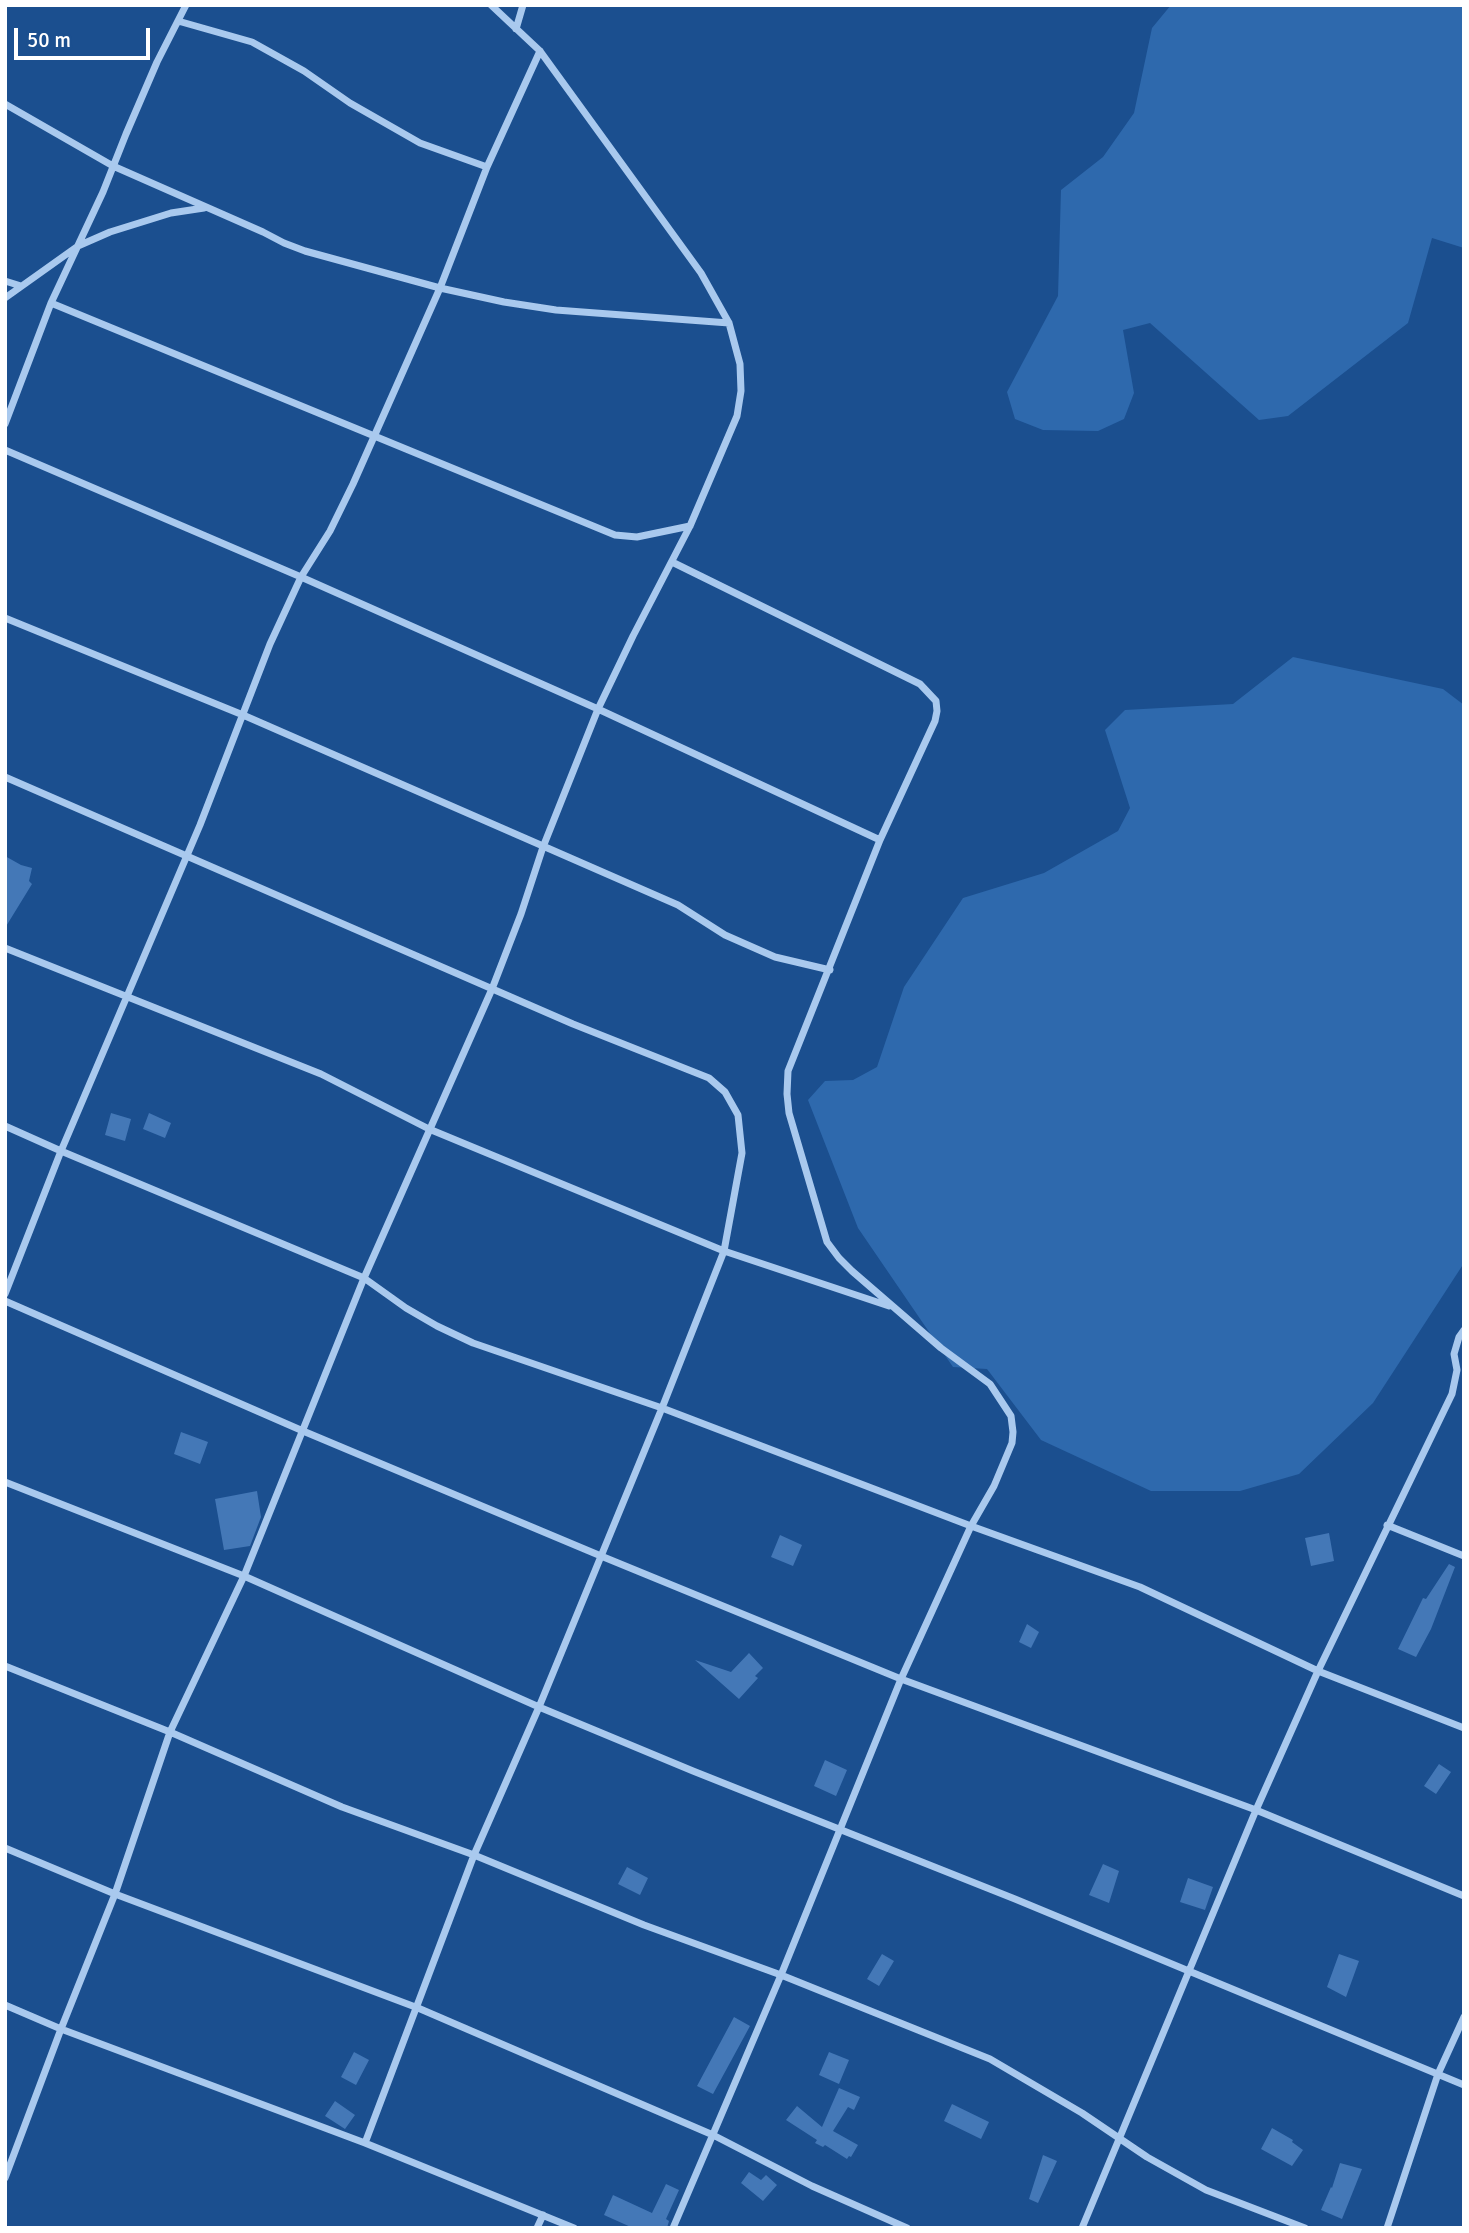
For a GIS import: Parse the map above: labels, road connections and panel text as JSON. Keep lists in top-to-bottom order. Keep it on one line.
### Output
{"scale_bar":"50 m"}
